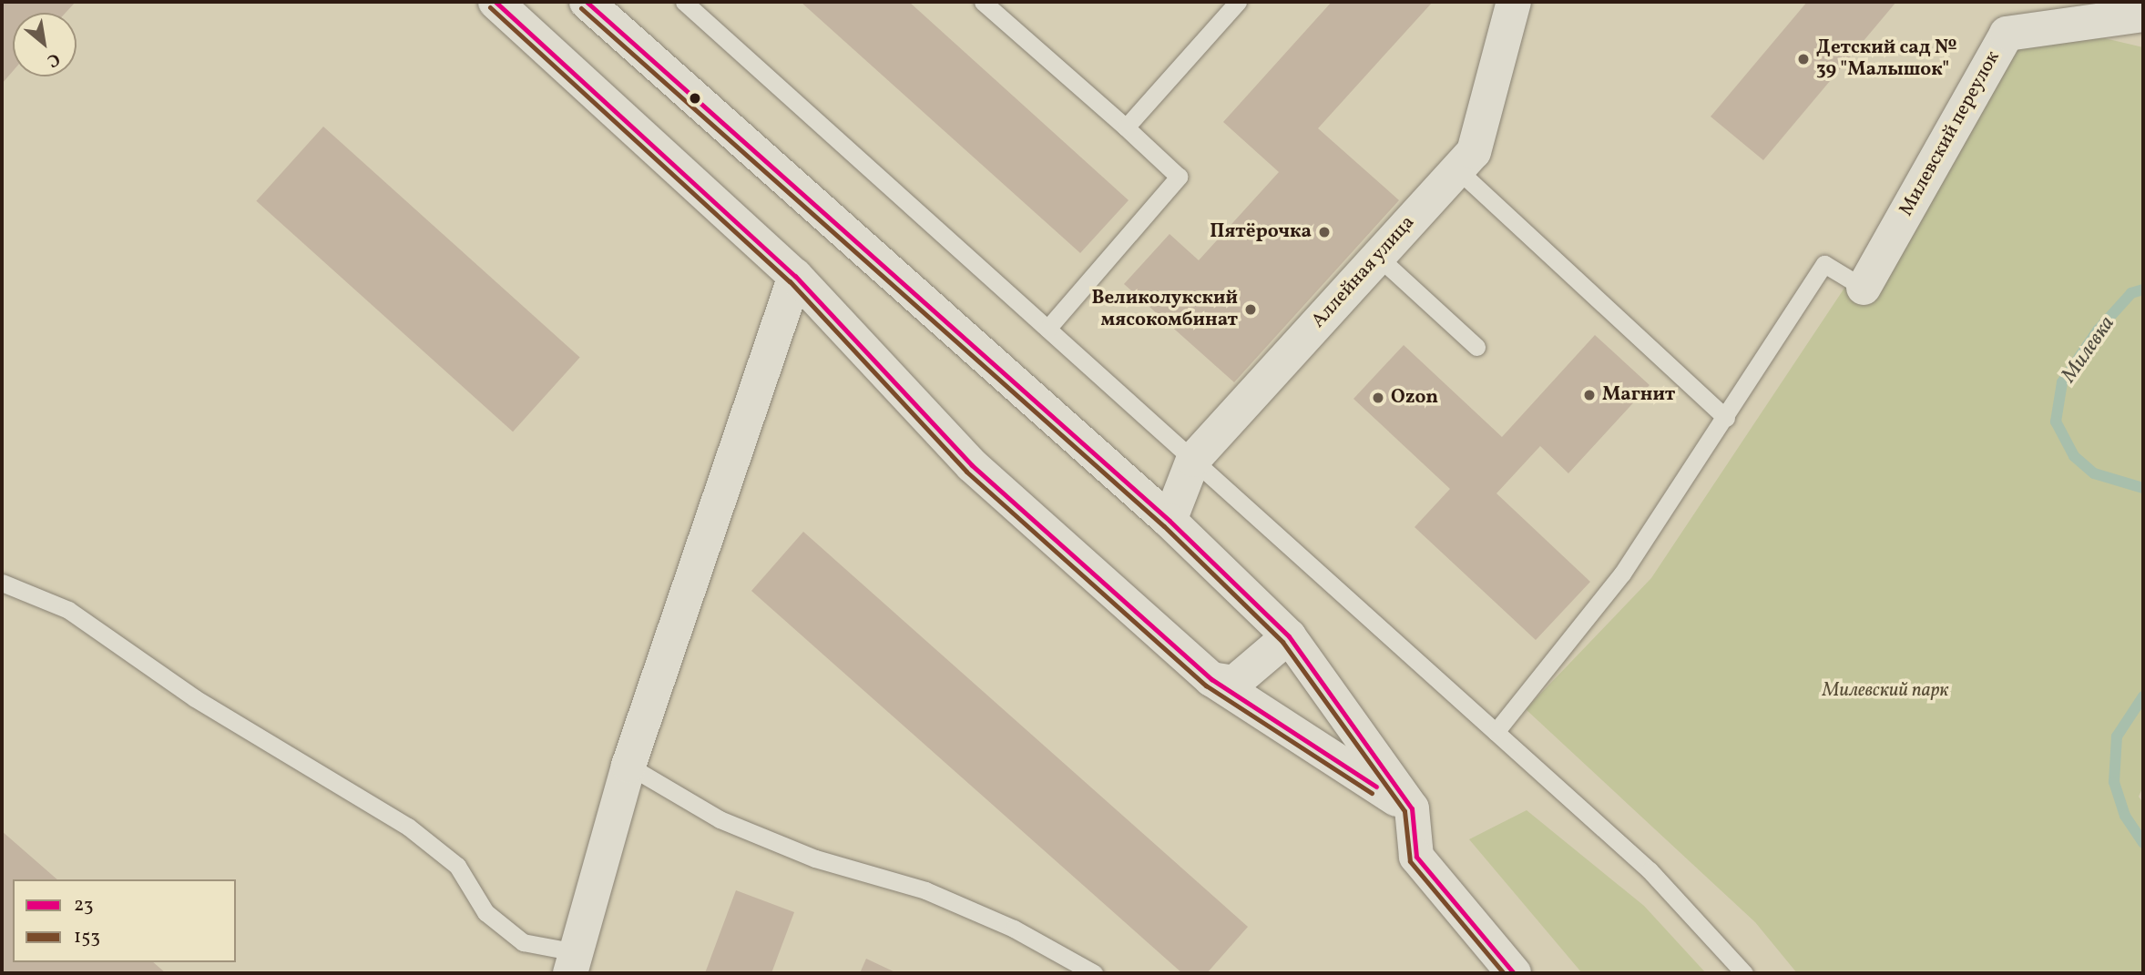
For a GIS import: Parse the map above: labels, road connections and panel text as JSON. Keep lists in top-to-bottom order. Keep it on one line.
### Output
{"streets":{"main road":["Милевский переулок","Аллейная улица"]},"water":["Милевка"],"parks":["Милевский парк"],"places":["Детский сад № 39 \"Малышок\"","Пятёрочка","Великолукский мясокомбинат","Магнит","Ozon"],"lines":["transit line 23","transit line 153"],"legend":["23","153"],"north":"bottom right"}
